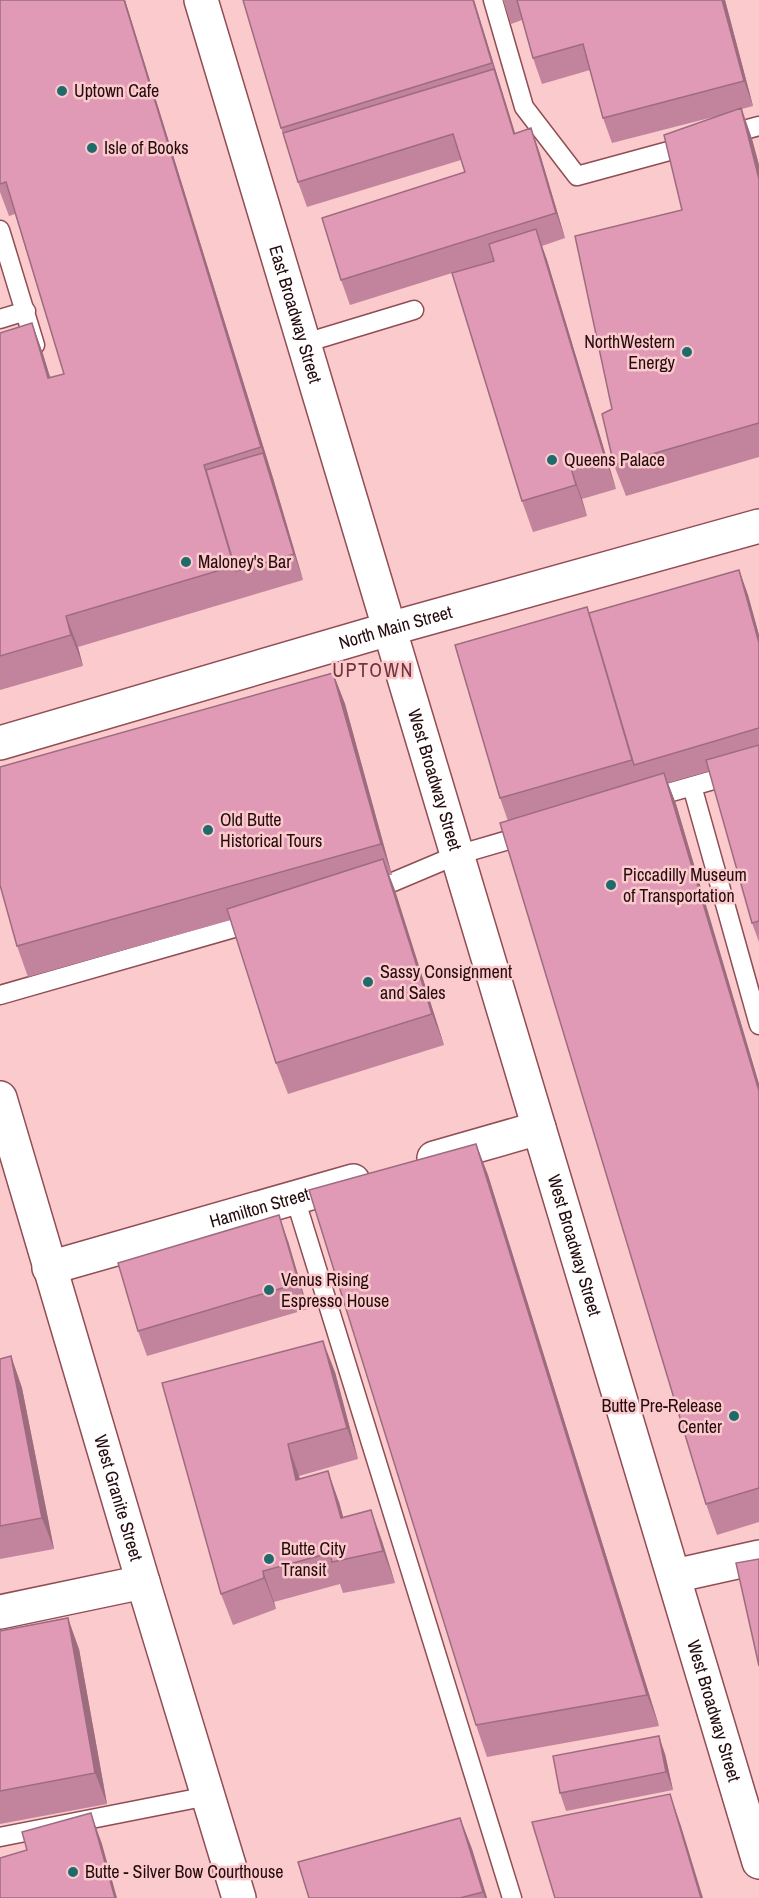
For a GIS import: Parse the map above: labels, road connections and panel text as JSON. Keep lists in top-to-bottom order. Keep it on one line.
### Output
{"streets":{"street":["East Broadway Street","North Main Street","West Broadway Street","Hamilton Street","West Granite Street"]},"crossings":[["East Broadway Street","North Main Street"],["East Broadway Street","West Broadway Street"],["North Main Street","West Broadway Street"],["West Broadway Street","Hamilton Street"],["Hamilton Street","West Granite Street"]],"districts":["UPTOWN"],"places":["Uptown Cafe","Isle of Books","NorthWestern Energy","Queens Palace","Maloney's Bar","Old Butte Historical Tours","Piccadilly Museum of Transportation","Sassy Consignment and Sales","Venus Rising Espresso House","Butte Pre-Release Center","Butte City Transit","Butte - Silver Bow Courthouse"]}
